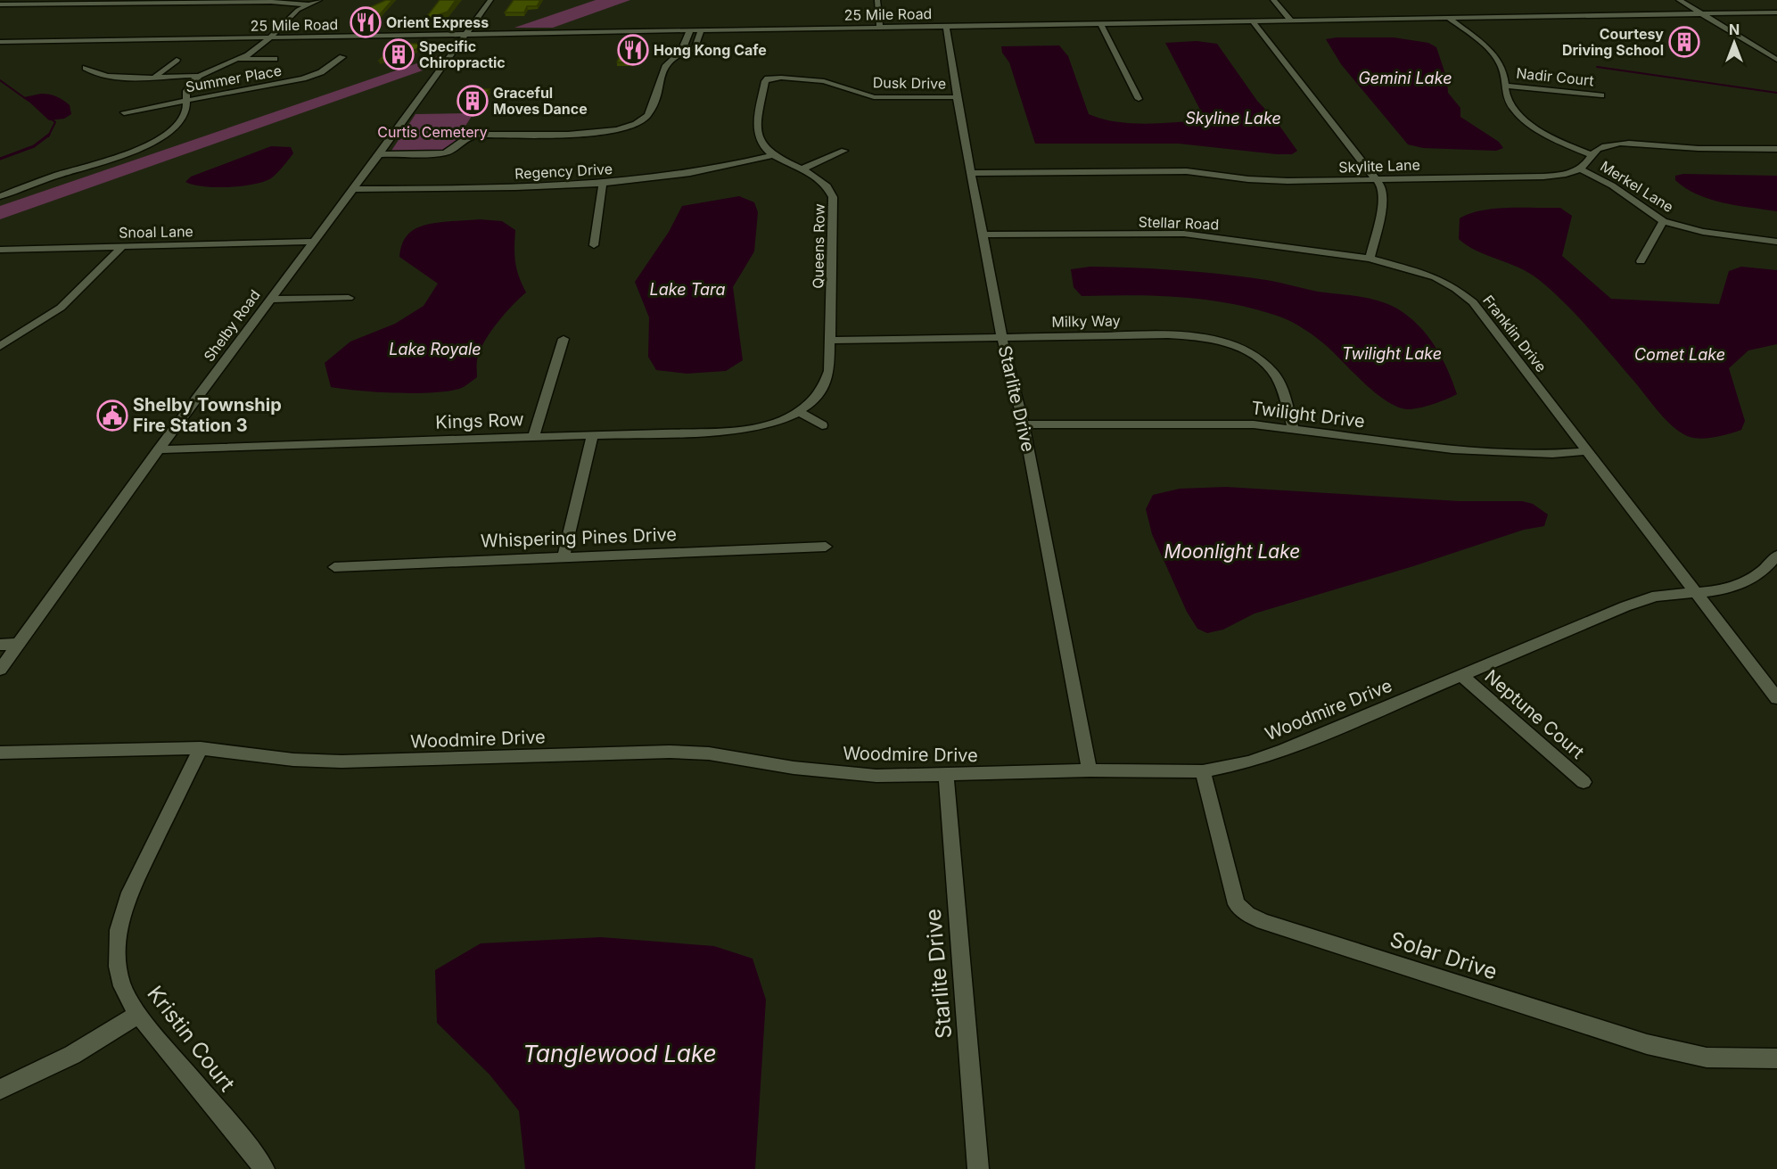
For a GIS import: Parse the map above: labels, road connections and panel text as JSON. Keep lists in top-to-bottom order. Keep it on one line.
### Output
{"streets":{"street":["25 Mile Road","Nadir Court","Summer Place","Dusk Drive","Skylite Lane","Regency Drive","Merkel Lane","Stellar Road","Snoal Lane","Queens Row","Milky Way","Shelby Road","Franklin Drive","Starlite Drive","Twilight Drive","Kings Row","Whispering Pines Drive","Woodmire Drive","Neptune Court","Solar Drive","Kristin Court"]},"crossings":[["25 Mile Road","Shelby Road"],["25 Mile Road","Starlite Drive"],["Dusk Drive","Regency Drive"],["Dusk Drive","Queens Row"],["Dusk Drive","Starlite Drive"],["Skylite Lane","Merkel Lane"],["Skylite Lane","Starlite Drive"],["Regency Drive","Queens Row"],["Regency Drive","Shelby Road"],["Stellar Road","Franklin Drive"],["Stellar Road","Starlite Drive"],["Snoal Lane","Shelby Road"],["Queens Row","Milky Way"],["Queens Row","Kings Row"],["Milky Way","Starlite Drive"],["Milky Way","Twilight Drive"],["Shelby Road","Kings Row"],["Franklin Drive","Twilight Drive"],["Franklin Drive","Woodmire Drive"],["Starlite Drive","Twilight Drive"],["Starlite Drive","Woodmire Drive"],["Woodmire Drive","Neptune Court"],["Woodmire Drive","Solar Drive"],["Woodmire Drive","Kristin Court"]],"water":["Gemini Lake","Skyline Lake","Lake Tara","Lake Royale","Twilight Lake","Comet Lake","Moonlight Lake","Tanglewood Lake"],"parks":["Curtis Cemetery"],"places":{"restaurant":["Orient Express","Hong Kong Cafe"],"building":["Courtesy Driving School","Specific Chiropractic","Graceful Moves Dance"],"public building":["Shelby Township Fire Station 3"]},"north":"top"}
